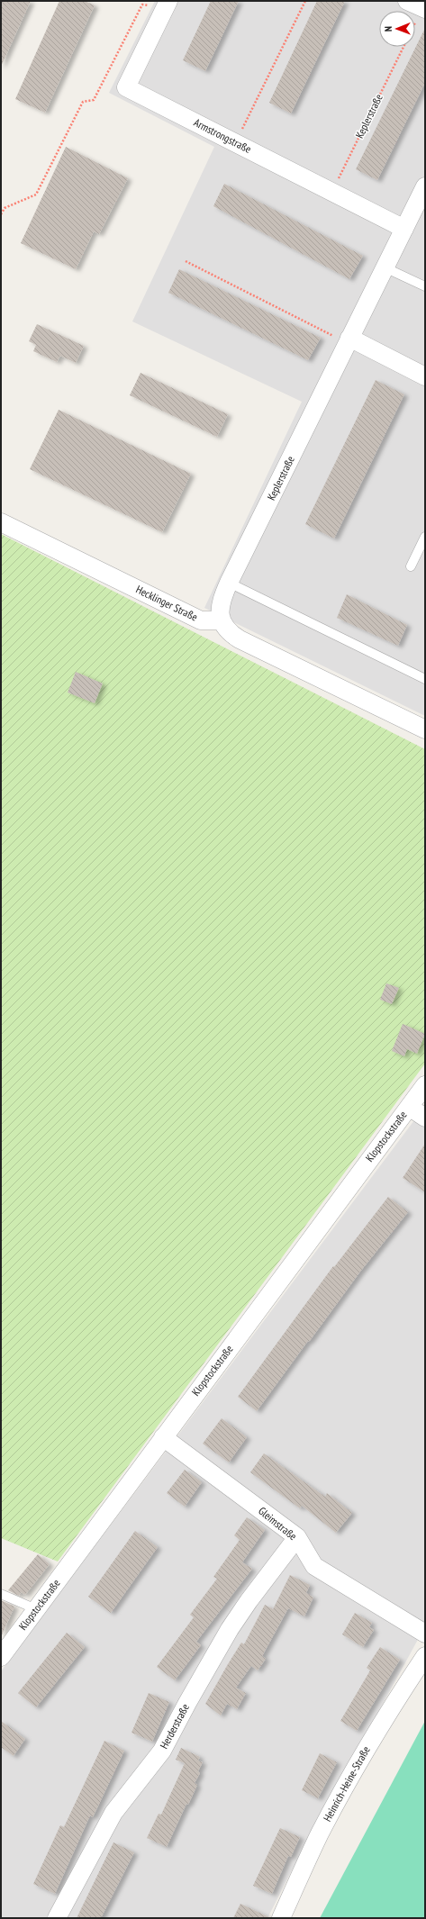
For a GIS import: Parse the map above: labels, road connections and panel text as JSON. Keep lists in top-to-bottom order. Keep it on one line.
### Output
{"streets":{"street":["Keplerstraße","Armstrongstraße","Hecklinger Straße","Klopstockstraße","Gleimstraße","Herderstraße","Heinrich-Heine-Straße"]},"crossings":[["Keplerstraße","Armstrongstraße"],["Keplerstraße","Hecklinger Straße"],["Klopstockstraße","Gleimstraße"],["Gleimstraße","Herderstraße"]],"north":"left"}
